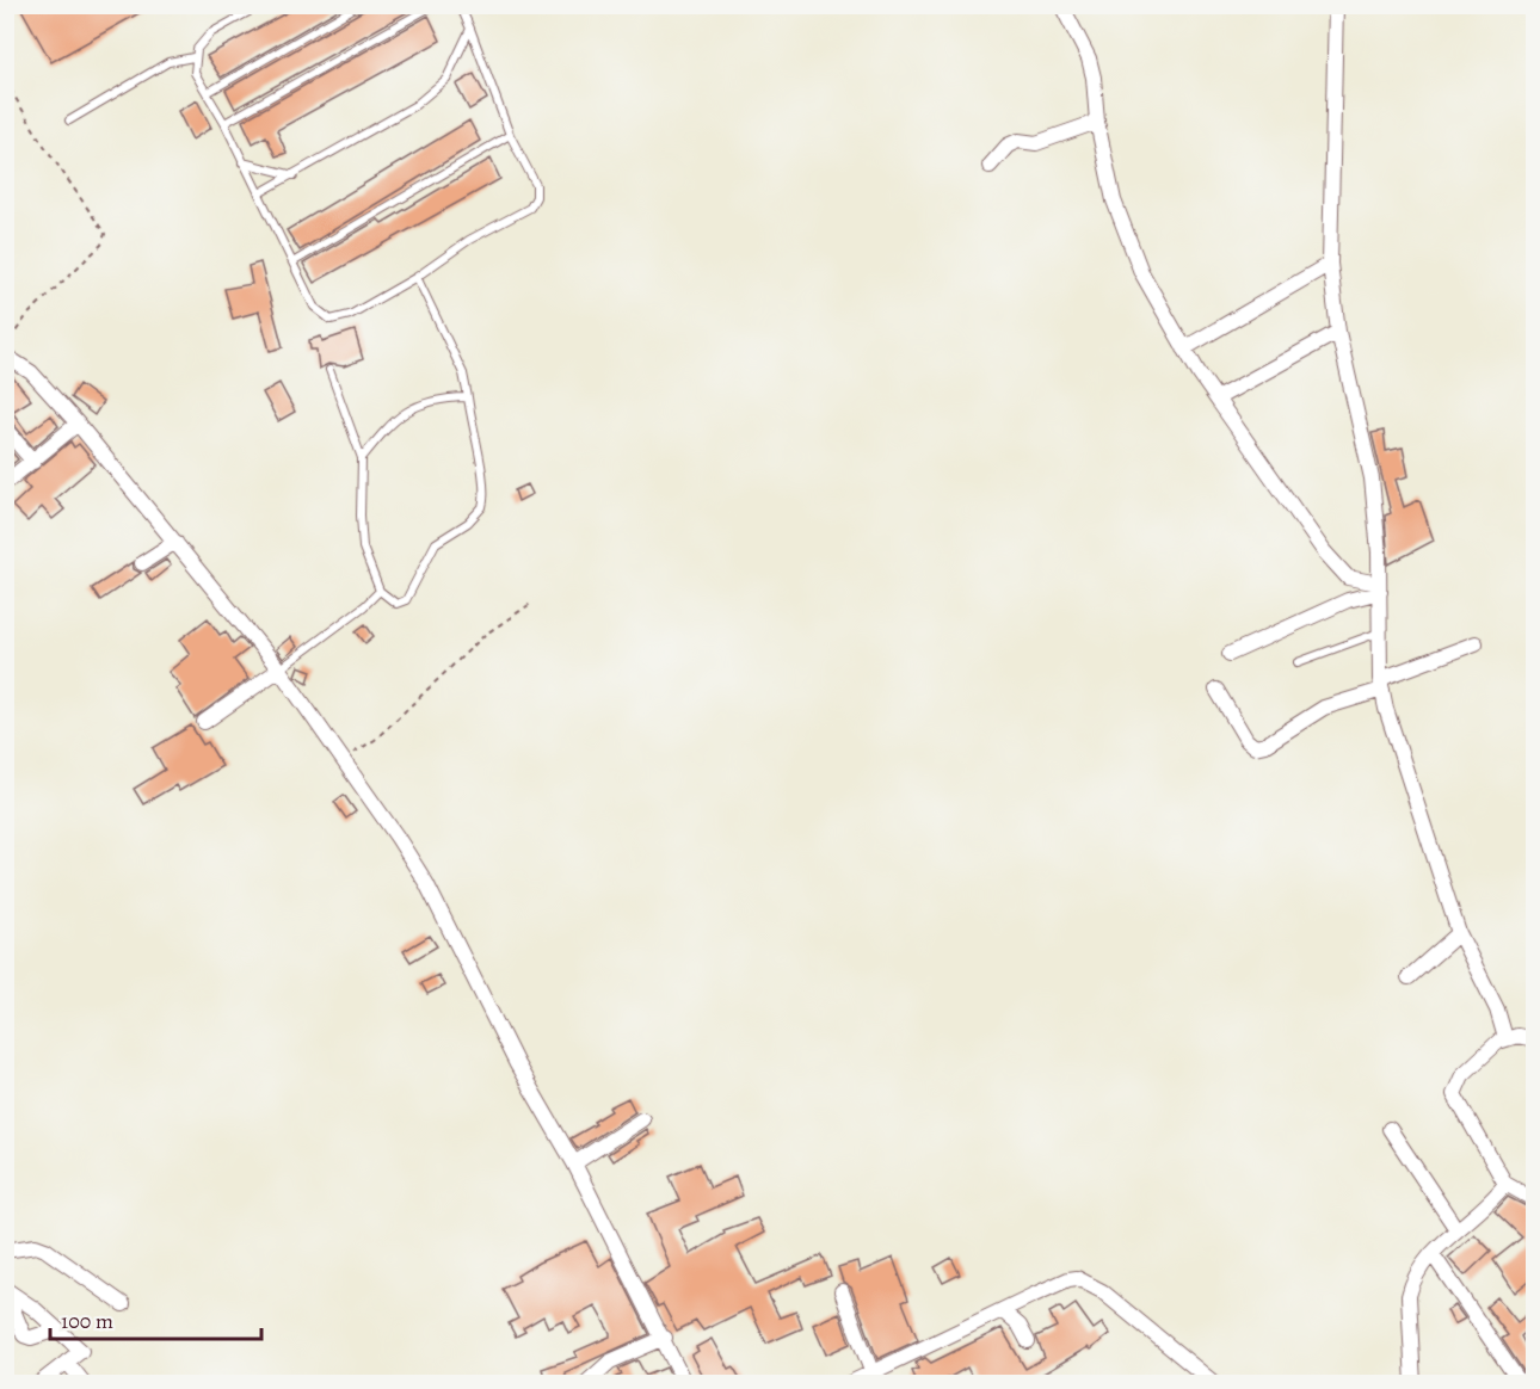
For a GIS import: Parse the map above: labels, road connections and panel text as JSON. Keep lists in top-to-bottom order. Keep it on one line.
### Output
{"scale_bar":"100 m"}
